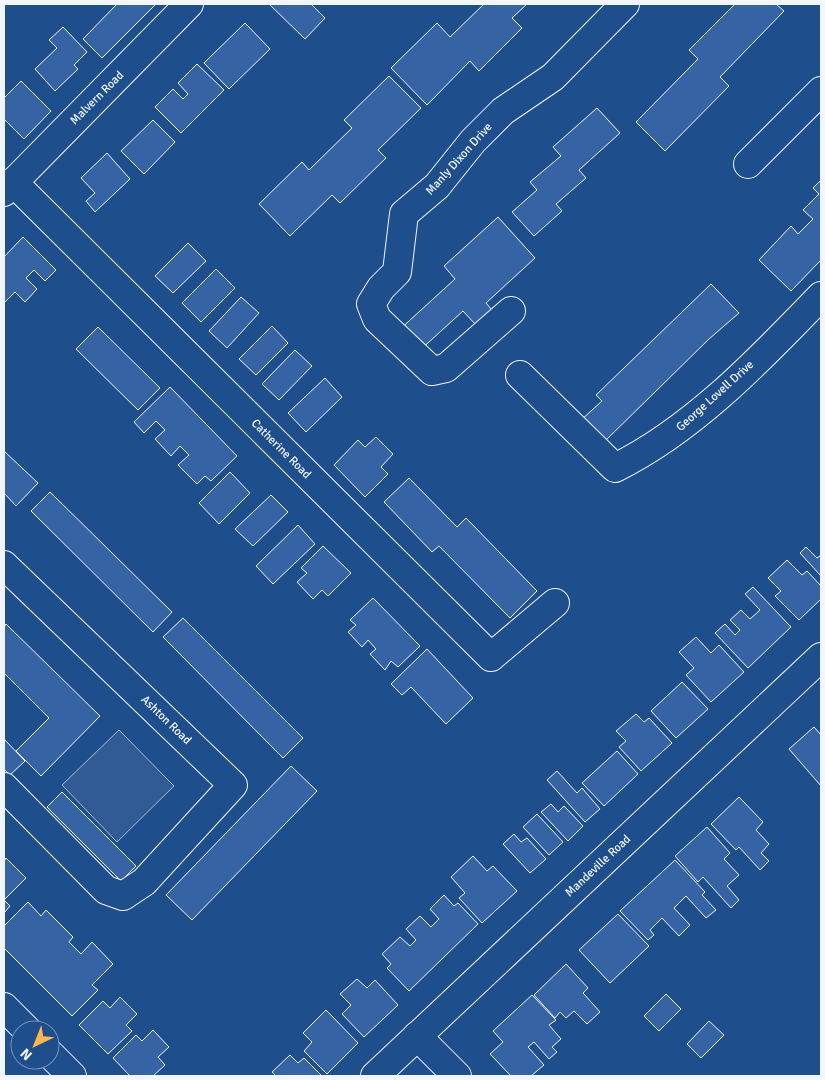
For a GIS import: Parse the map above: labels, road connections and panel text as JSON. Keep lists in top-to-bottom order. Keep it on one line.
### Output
{"streets":{"street":["Malvern Road","Manly Dixon Drive","George Lovell Drive","Catherine Road","Ashton Road","Mandeville Road"]},"crossings":[["Malvern Road","Catherine Road"]],"north":"bottom left"}
